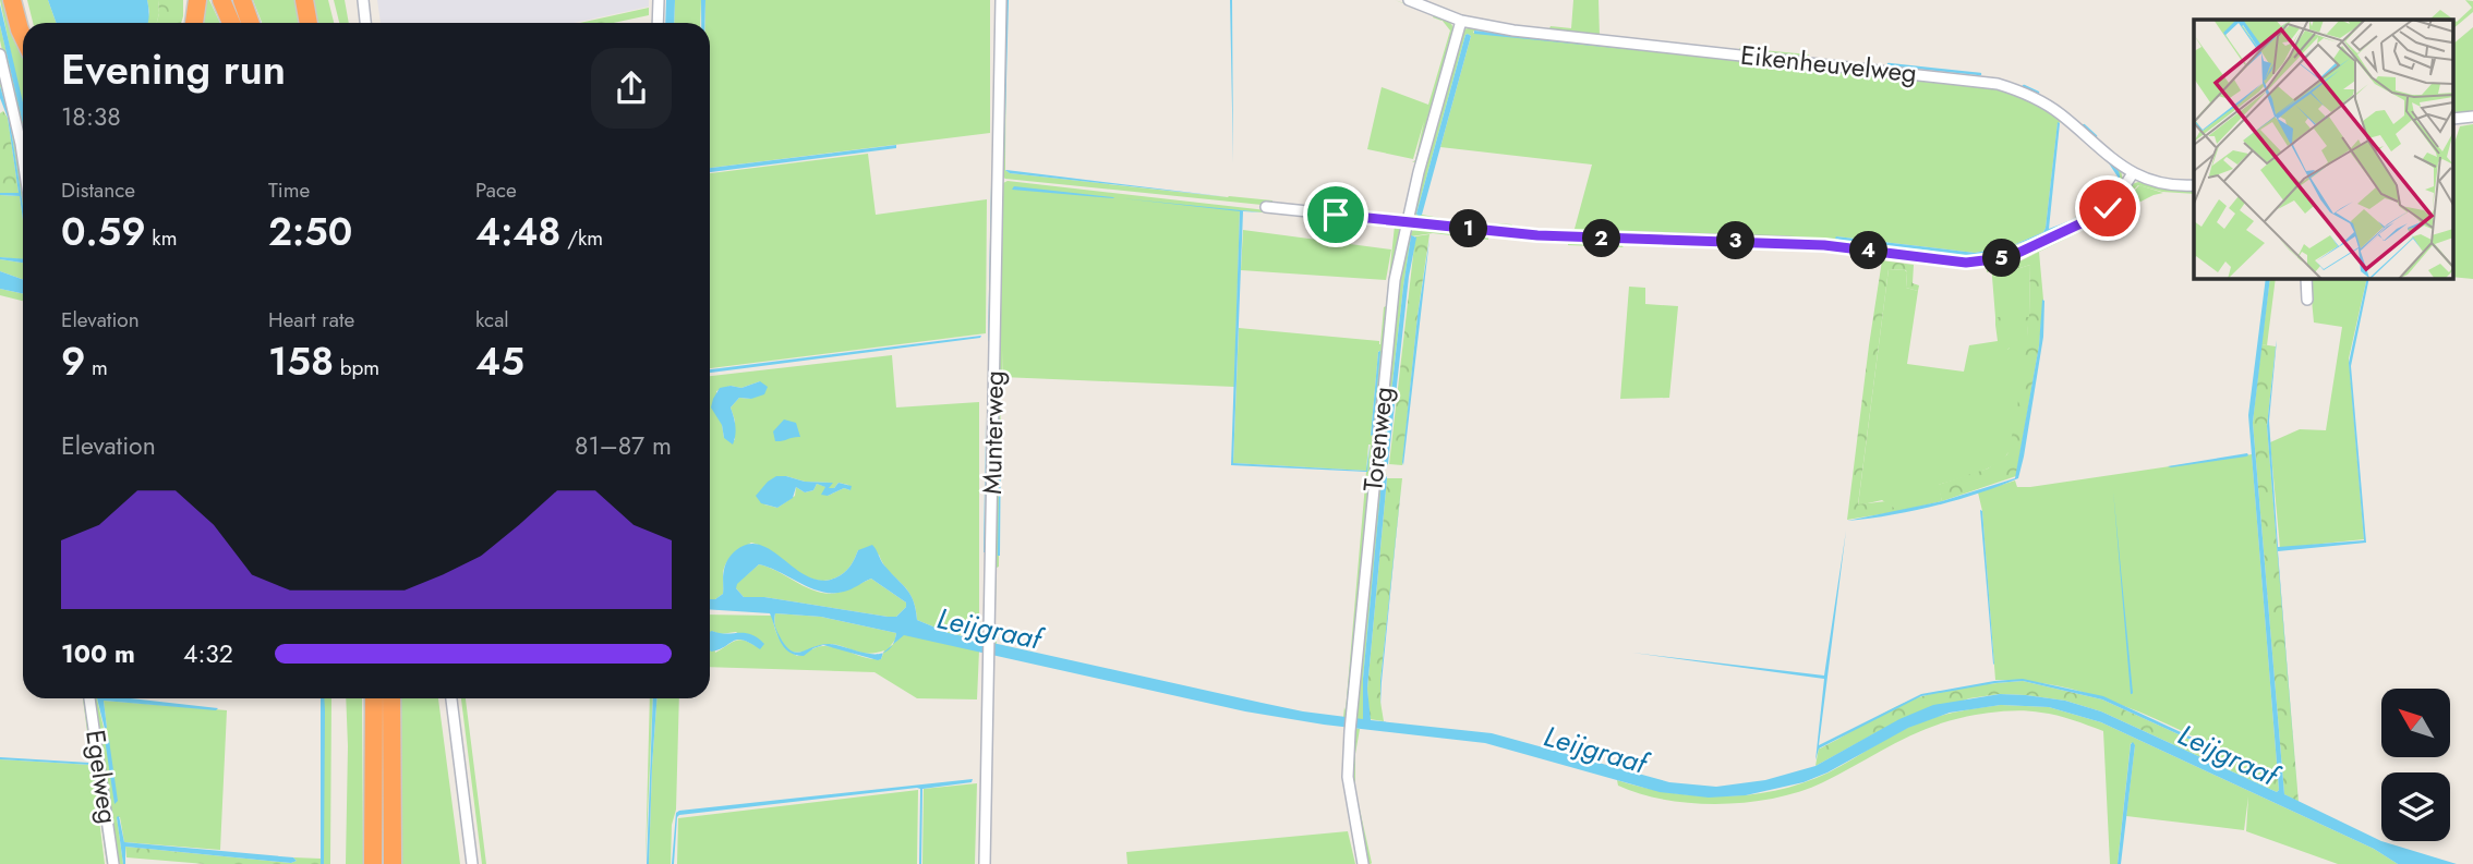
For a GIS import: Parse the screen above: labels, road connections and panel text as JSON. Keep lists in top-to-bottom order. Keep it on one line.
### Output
{"streets":{"street":["Eikenheuvelweg","Munterweg","Torenweg","Egelweg"]},"crossings":[["Eikenheuvelweg","Torenweg"]],"water":["Leijgraaf"],"north":"top left","page":{"heading":["Evening run","18:38"],"stats":[["Distance","0.59 km"],["Time","2:50"],["Pace","4:48 /km"],["Elevation","9 m"],["Heart rate","158 bpm"],["kcal","45"]],"pins":["1","2","3","4","5"],"chart":["Elevation","81–87 m"],"list":[{"name":"100 m","note":"4:32"}]}}
